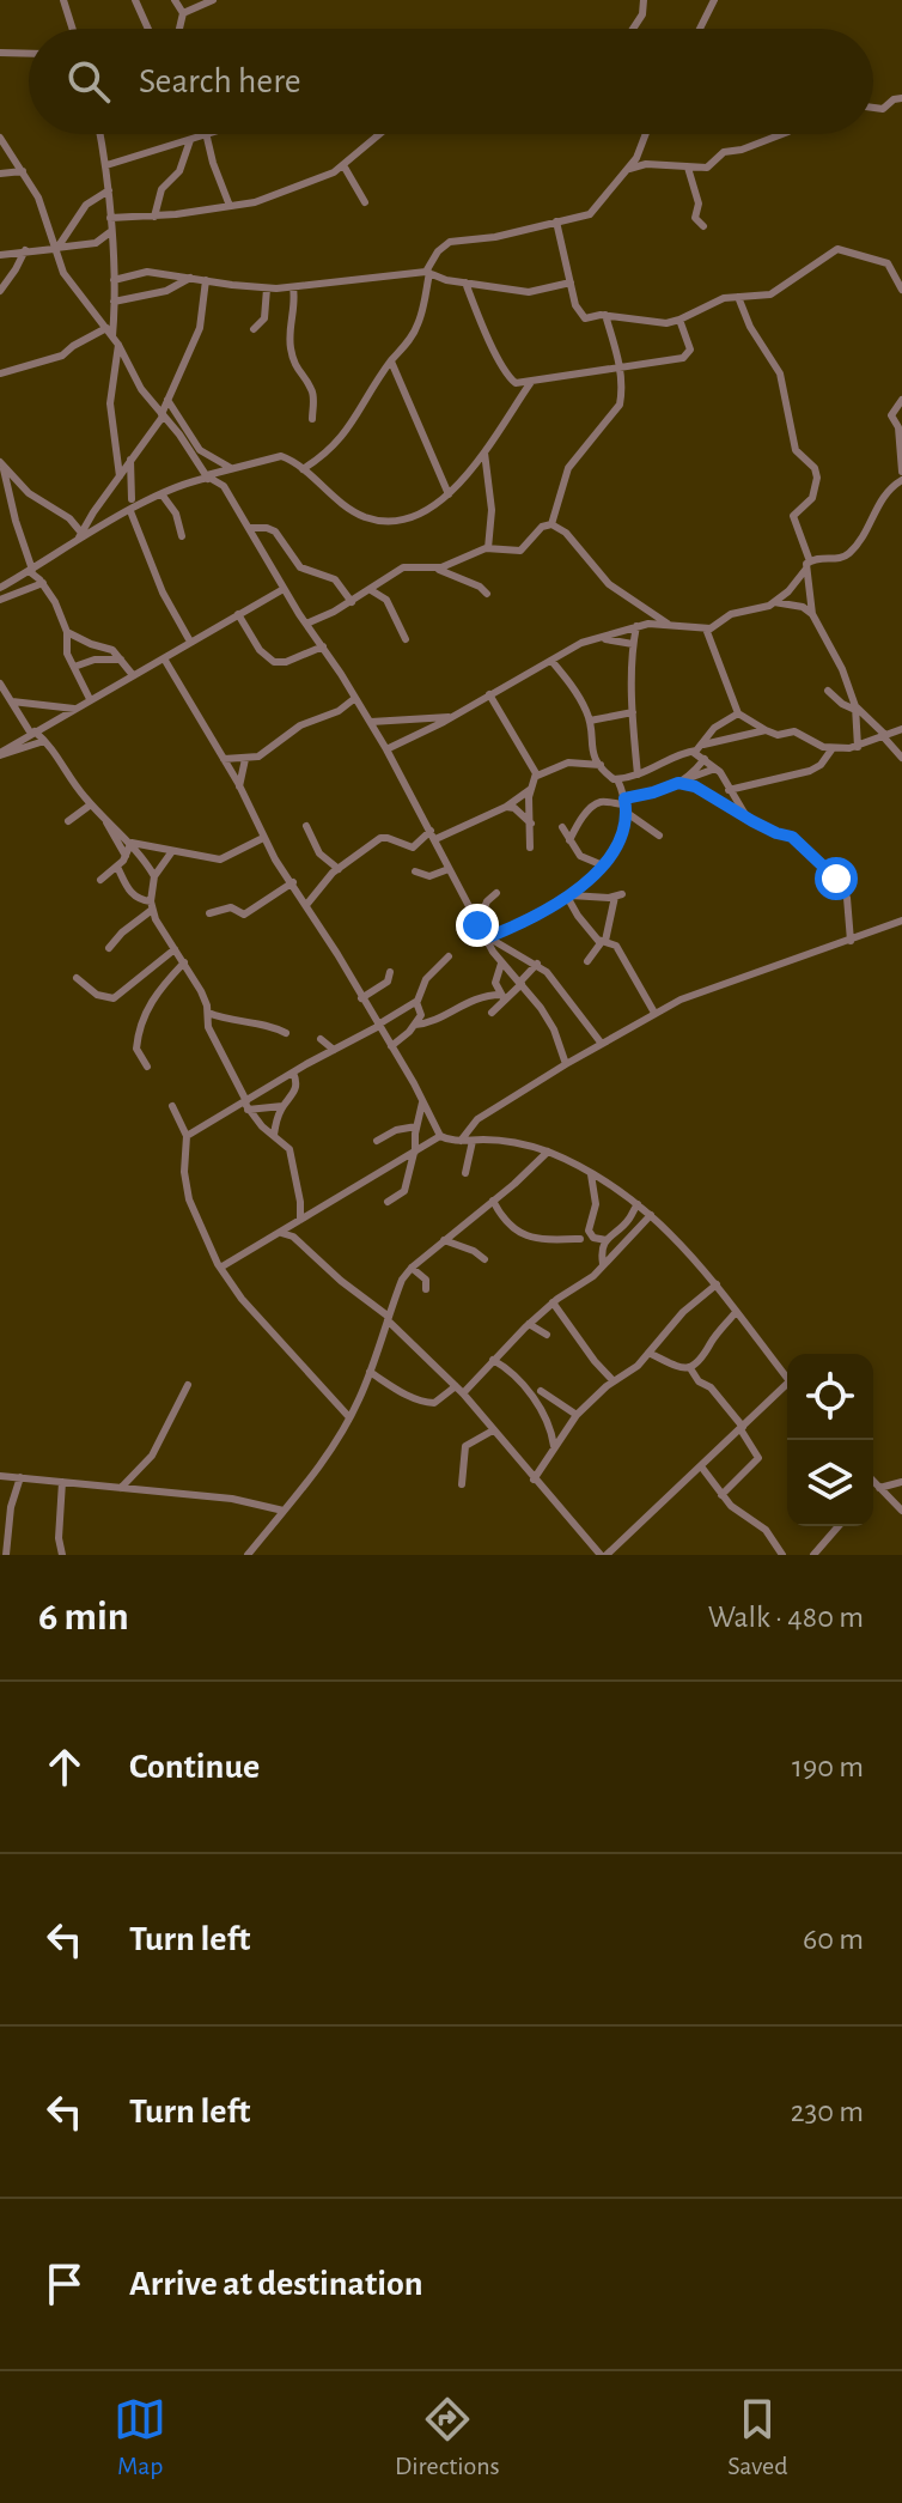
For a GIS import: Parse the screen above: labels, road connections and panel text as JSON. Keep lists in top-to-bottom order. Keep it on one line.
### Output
{"page":{"search":"Search here","heading":["6 min","Walk · 480 m"],"list":[["Continue","190 m"],["Turn left","60 m"],["Turn left","230 m"],"Arrive at destination"],"nav":["Map","Directions","Saved"]}}
